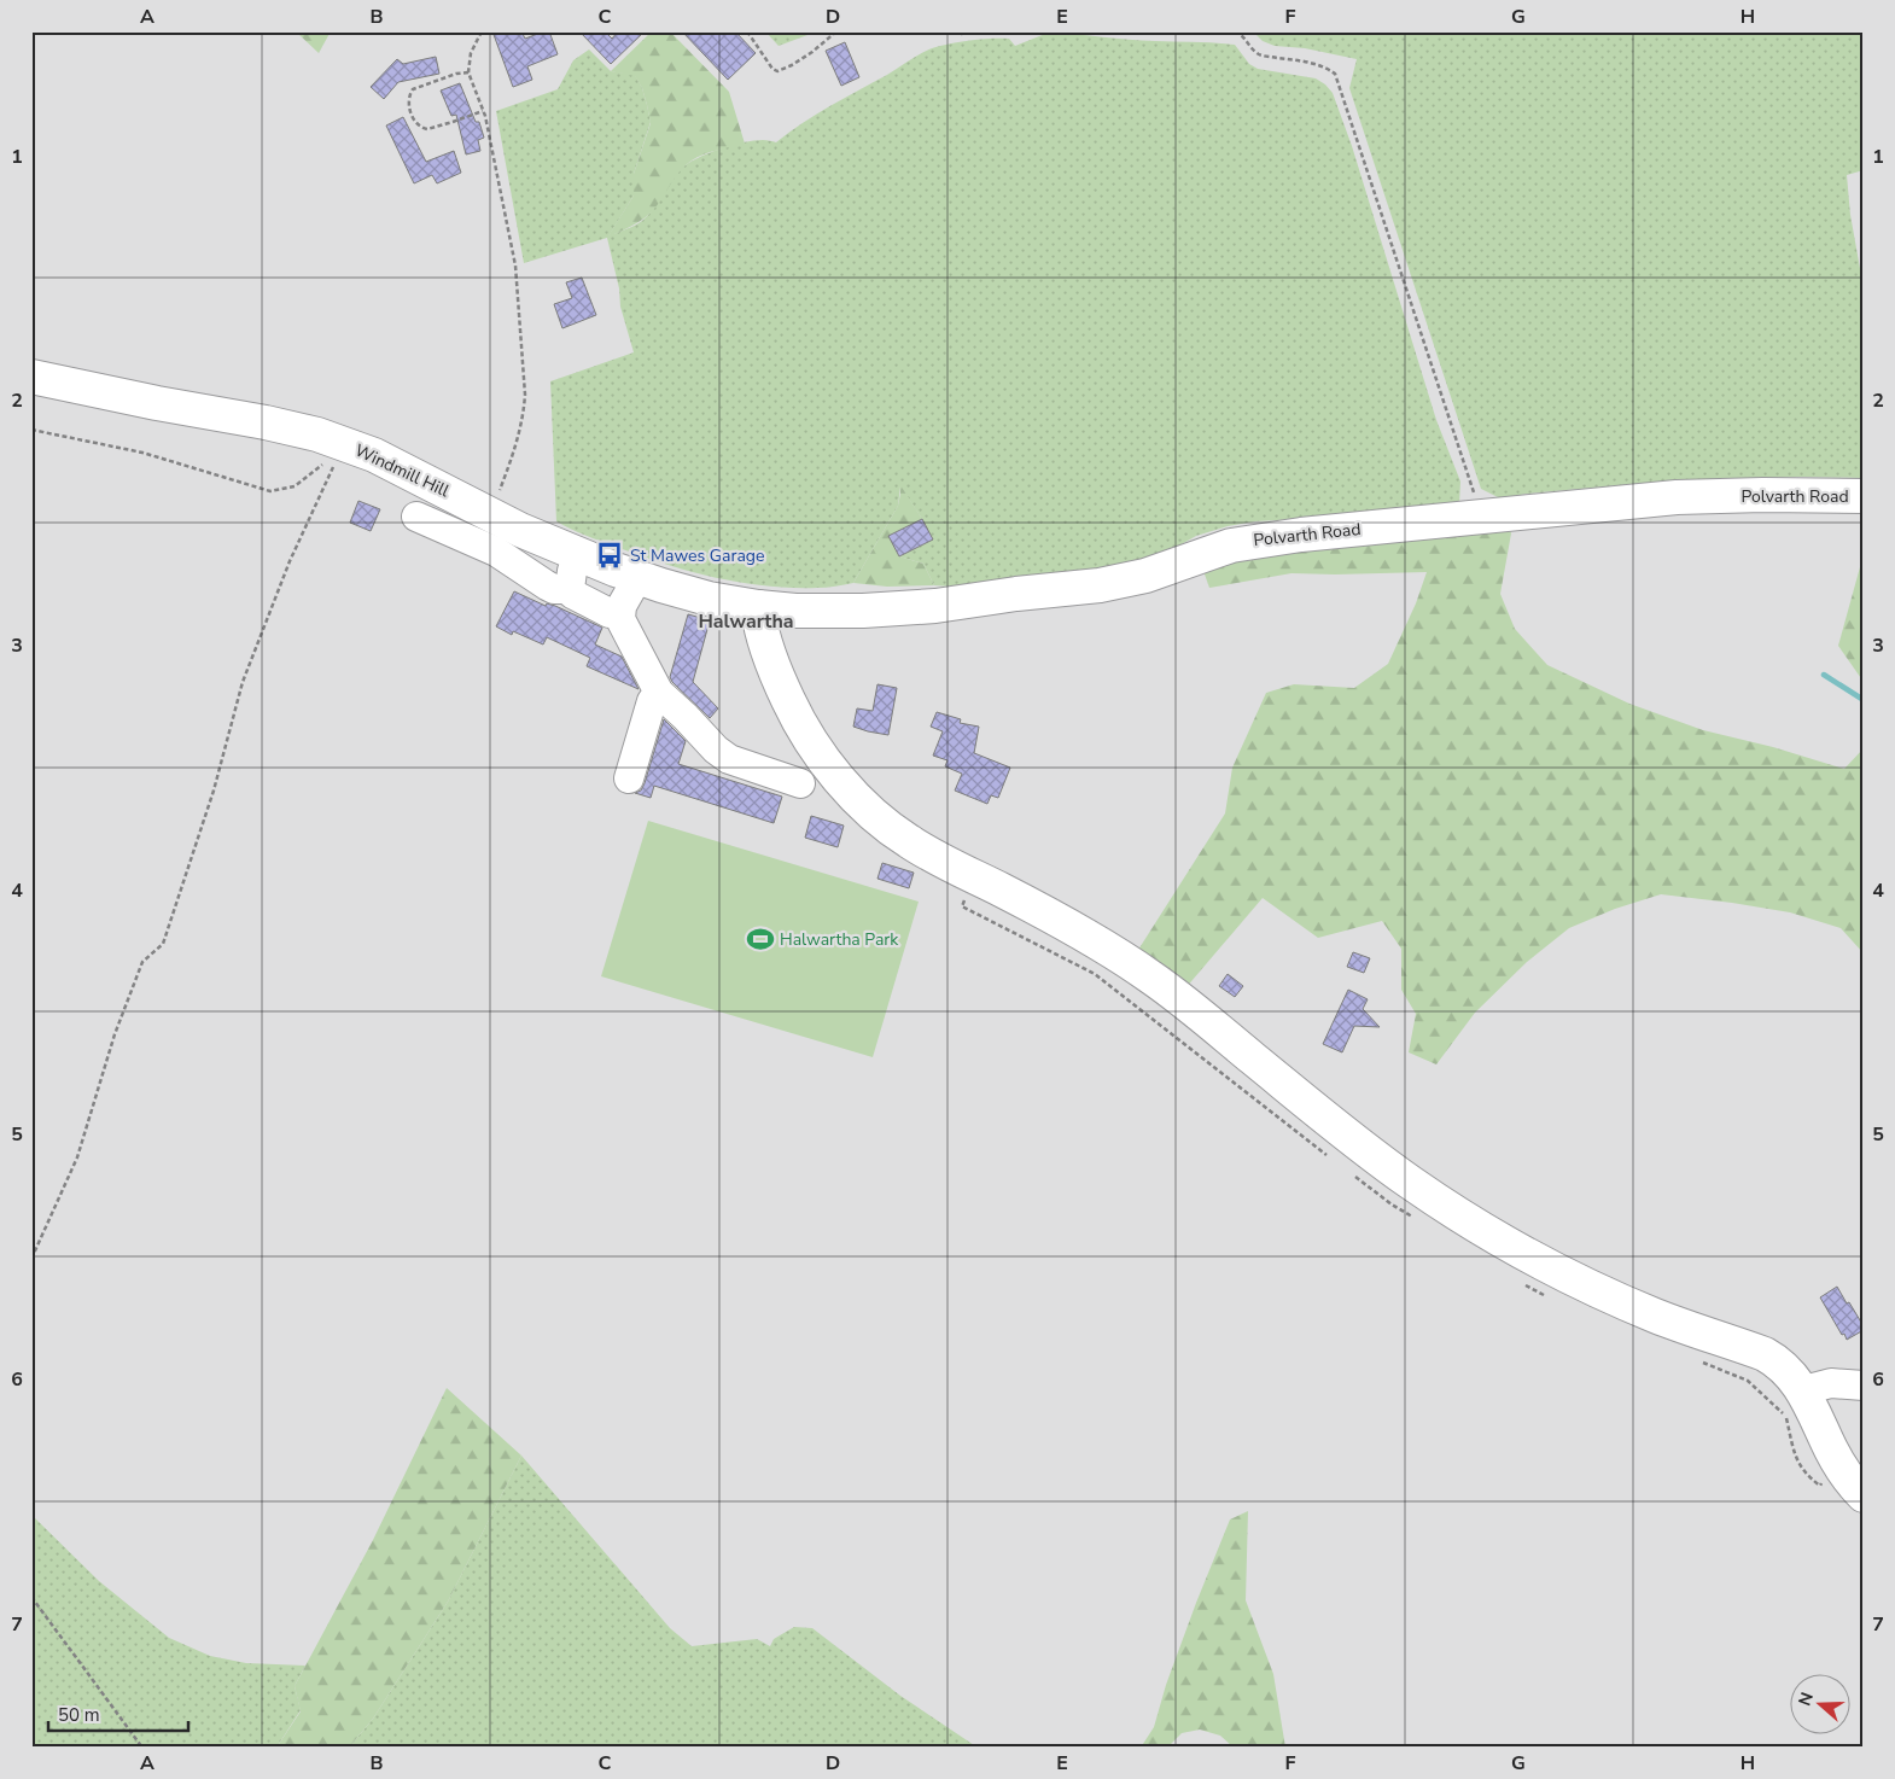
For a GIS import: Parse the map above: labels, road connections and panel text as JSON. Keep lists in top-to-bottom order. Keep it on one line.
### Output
{"streets":{"main road":["Windmill Hill","Polvarth Road"]},"crossings":[["Windmill Hill","Polvarth Road"]],"districts":["Halwartha"],"places":{"bus stop":["St Mawes Garage"],"sports":["Halwartha Park"]},"scale_bar":"50 m","north":"left","grid":{"columns":["A","B","C","D","E","F","G","H"],"rows":["1","2","3","4","5","6","7"]}}
